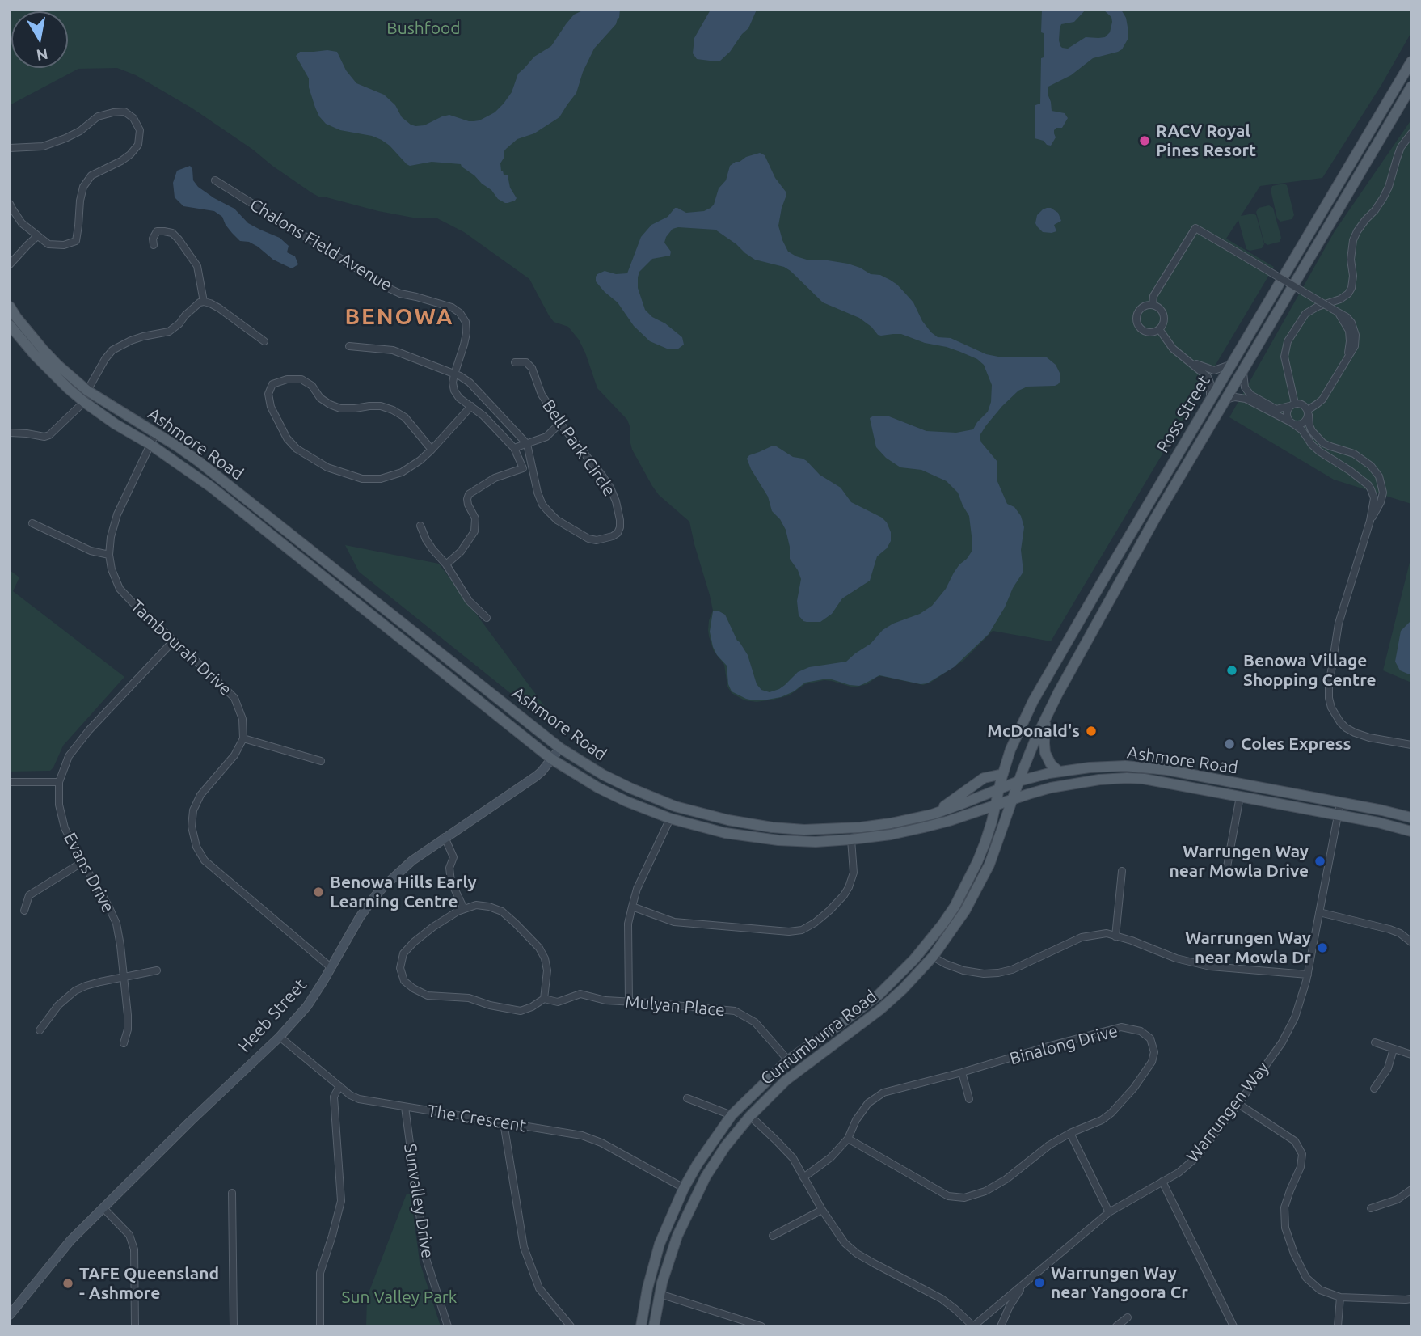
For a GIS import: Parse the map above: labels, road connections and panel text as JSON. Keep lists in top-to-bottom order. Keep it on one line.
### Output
{"streets":{"main road":["Ross Street","Ashmore Road","Currumburra Road"],"street":["Chalons Field Avenue","Bell Park Circle","Tambourah Drive","Evans Drive","Mulyan Place","Heeb Street","Binalong Drive","Warrungen Way","The Crescent","Sunvalley Drive"]},"crossings":[["Chalons Field Avenue","Bell Park Circle"],["Ross Street","Ashmore Road"],["Ross Street","Currumburra Road"],["Ashmore Road","Tambourah Drive"],["Ashmore Road","Heeb Street"],["Ashmore Road","Currumburra Road"],["Ashmore Road","Warrungen Way"],["Tambourah Drive","Evans Drive"],["Mulyan Place","Currumburra Road"],["Heeb Street","The Crescent"],["Currumburra Road","The Crescent"],["The Crescent","Sunvalley Drive"]],"districts":["BENOWA"],"parks":["Bushfood","Sun Valley Park"],"places":["RACV Royal Pines Resort","Benowa Village Shopping Centre","McDonald's","Coles Express","Warrungen Way near Mowla Drive","Benowa Hills Early Learning Centre","Warrungen Way near Mowla Dr","Warrungen Way near Yangoora Cr","TAFE Queensland - Ashmore"],"north":"bottom"}
